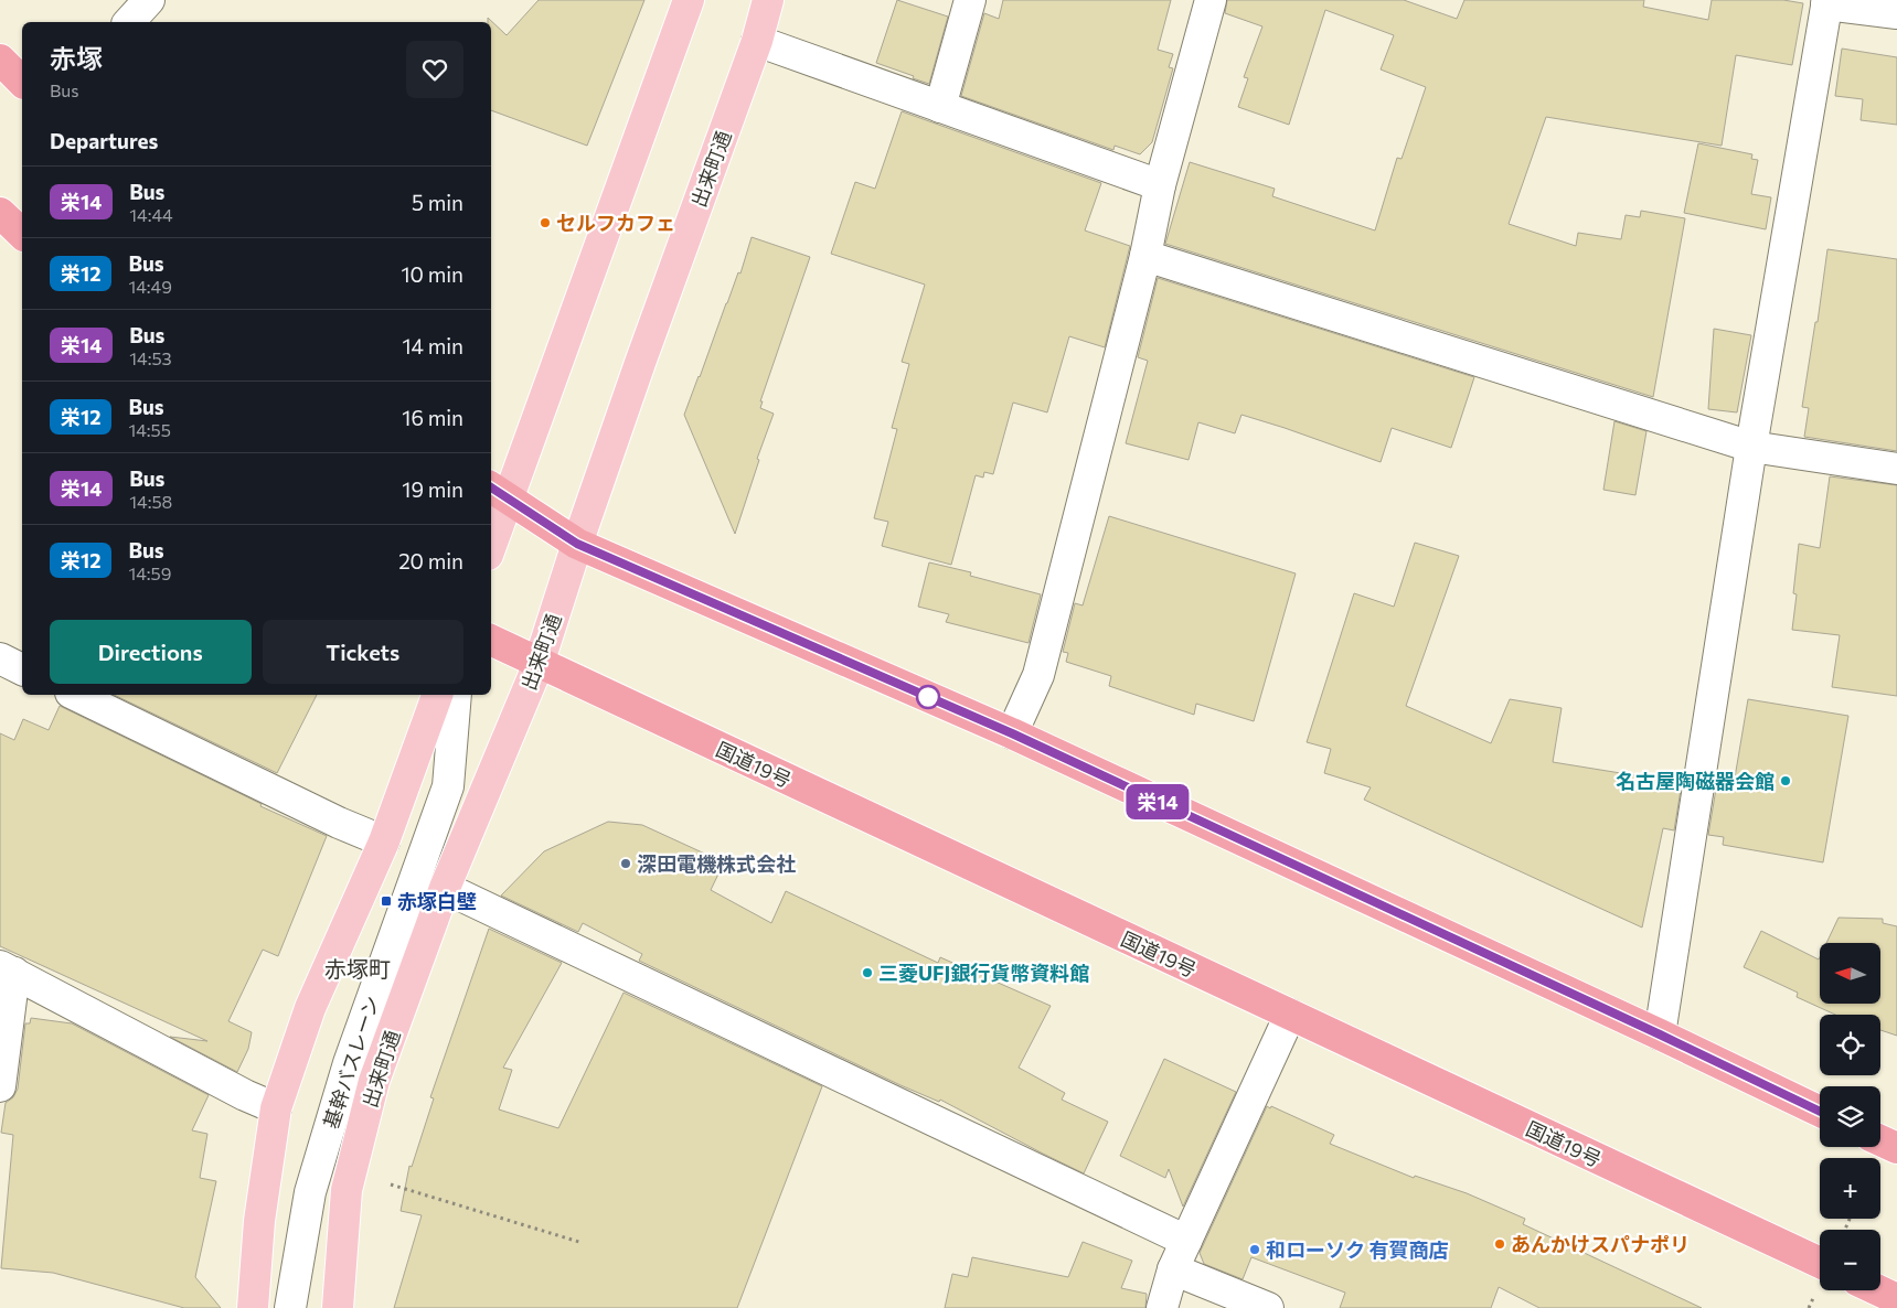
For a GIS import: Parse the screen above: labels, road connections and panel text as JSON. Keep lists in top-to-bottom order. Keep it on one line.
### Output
{"streets":{"highway":["国道19号"],"main road":["出来町通"],"street":["基幹バスレーン"]},"crossings":[["出来町通","国道19号"]],"districts":["赤塚町"],"places":{"other":["セルフカフェ","名古屋陶磁器会館","深田電機株式会社","三菱UFJ銀行貨幣資料館","あんかけスパナポリ","和ローソク 有賀商店"],"transit":["赤塚白壁"]},"lines":["bus line 栄14"],"north":"left","page":{"on_map":"栄14","heading":[["赤塚","Bus"],"Departures"],"list":[{"mark":"栄14","name":"Bus","note":"14:44","value":"5 min"},{"mark":"栄12","name":"Bus","note":"14:49","value":"10 min"},{"mark":"栄14","name":"Bus","note":"14:53","value":"14 min"},{"mark":"栄12","name":"Bus","note":"14:55","value":"16 min"},{"mark":"栄14","name":"Bus","note":"14:58","value":"19 min"},{"mark":"栄12","name":"Bus","note":"14:59","value":"20 min"}],"buttons":["Directions","Tickets"],"map_buttons":["+","−"]}}
